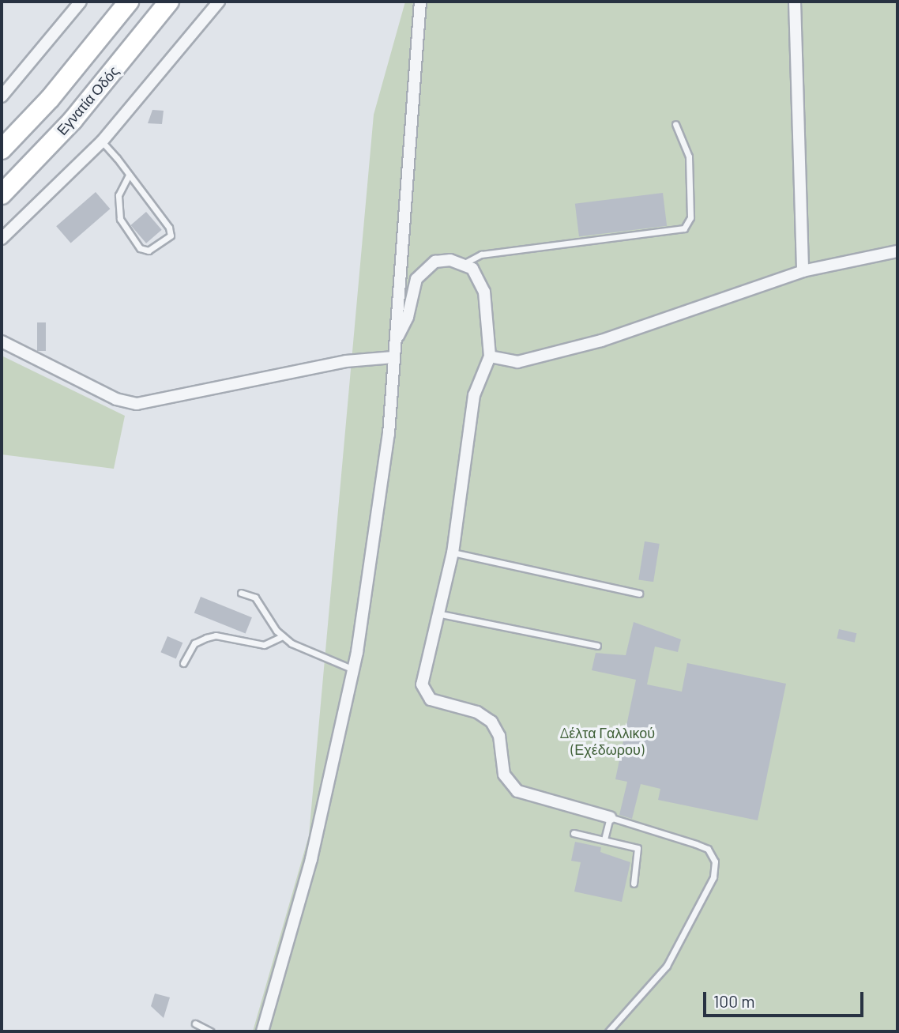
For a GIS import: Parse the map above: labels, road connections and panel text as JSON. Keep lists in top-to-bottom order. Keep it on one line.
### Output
{"streets":{"highway":["Εγνατία Οδός"]},"parks":["Δέλτα Γαλλικού (Εχέδωρου)"],"scale_bar":"100 m"}
